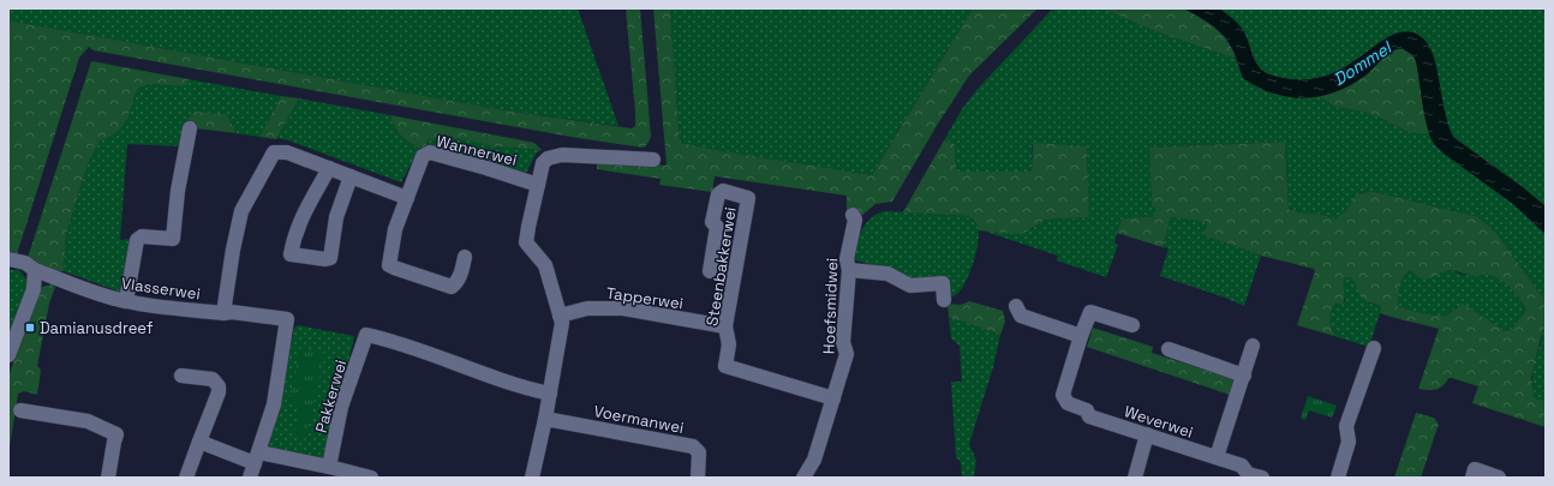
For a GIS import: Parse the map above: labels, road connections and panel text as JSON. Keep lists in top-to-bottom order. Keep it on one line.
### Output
{"streets":{"street":["Wannerwei","Steenbakkerwei","Vlasserwei","Tapperwei","Hoefsmidwei","Pakkerwei","Voermanwei","Weverwei"]},"crossings":[["Steenbakkerwei","Tapperwei"],["Steenbakkerwei","Hoefsmidwei"]],"water":["Dommel"],"places":{"transit":["Damianusdreef"]}}
